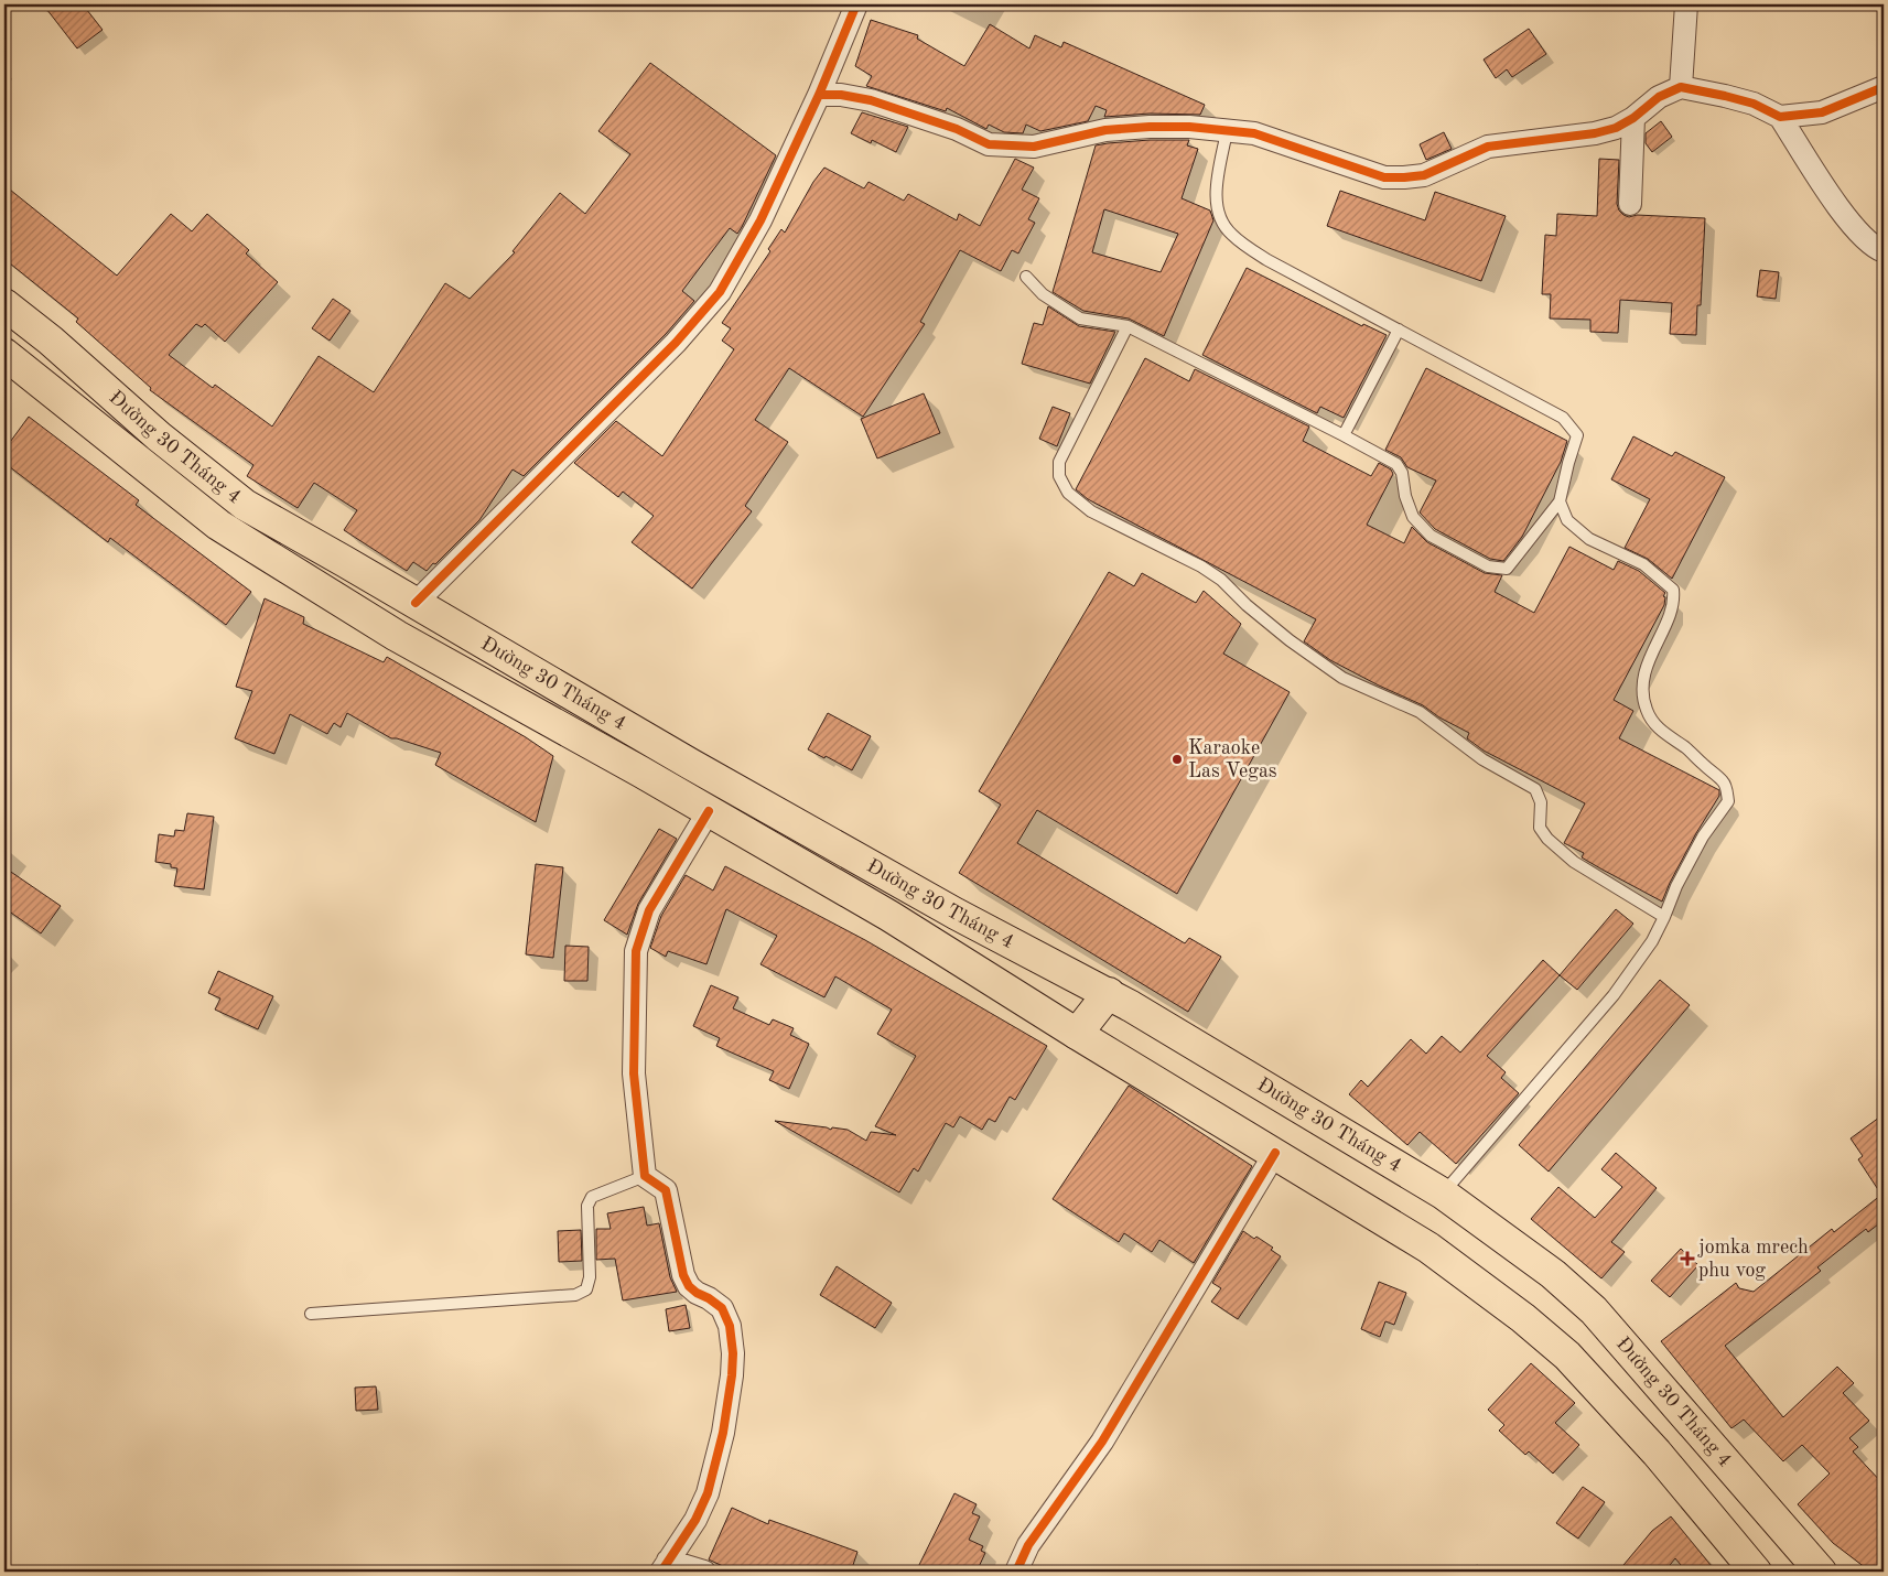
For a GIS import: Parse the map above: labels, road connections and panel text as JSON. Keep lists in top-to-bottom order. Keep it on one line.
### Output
{"streets":{"main road":["Đường 30 Tháng 4"]},"places":{"other":["Karaoke Las Vegas"],"health":["jomka mrech phu vog"]}}
